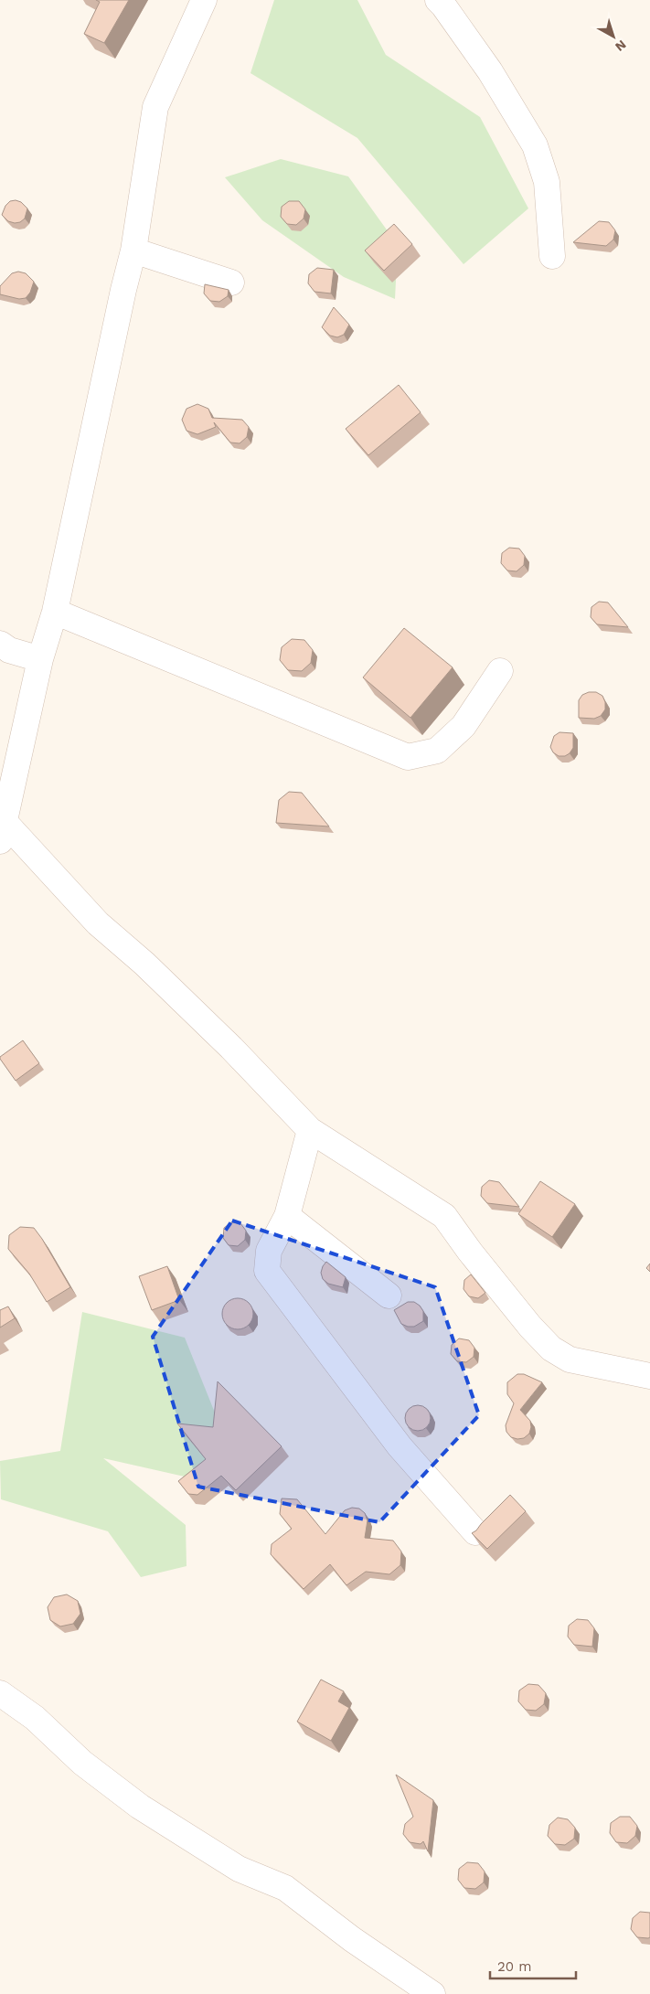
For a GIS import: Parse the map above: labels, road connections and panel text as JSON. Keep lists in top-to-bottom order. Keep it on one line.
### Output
{"scale_bar":"20 m","north":"bottom right"}
